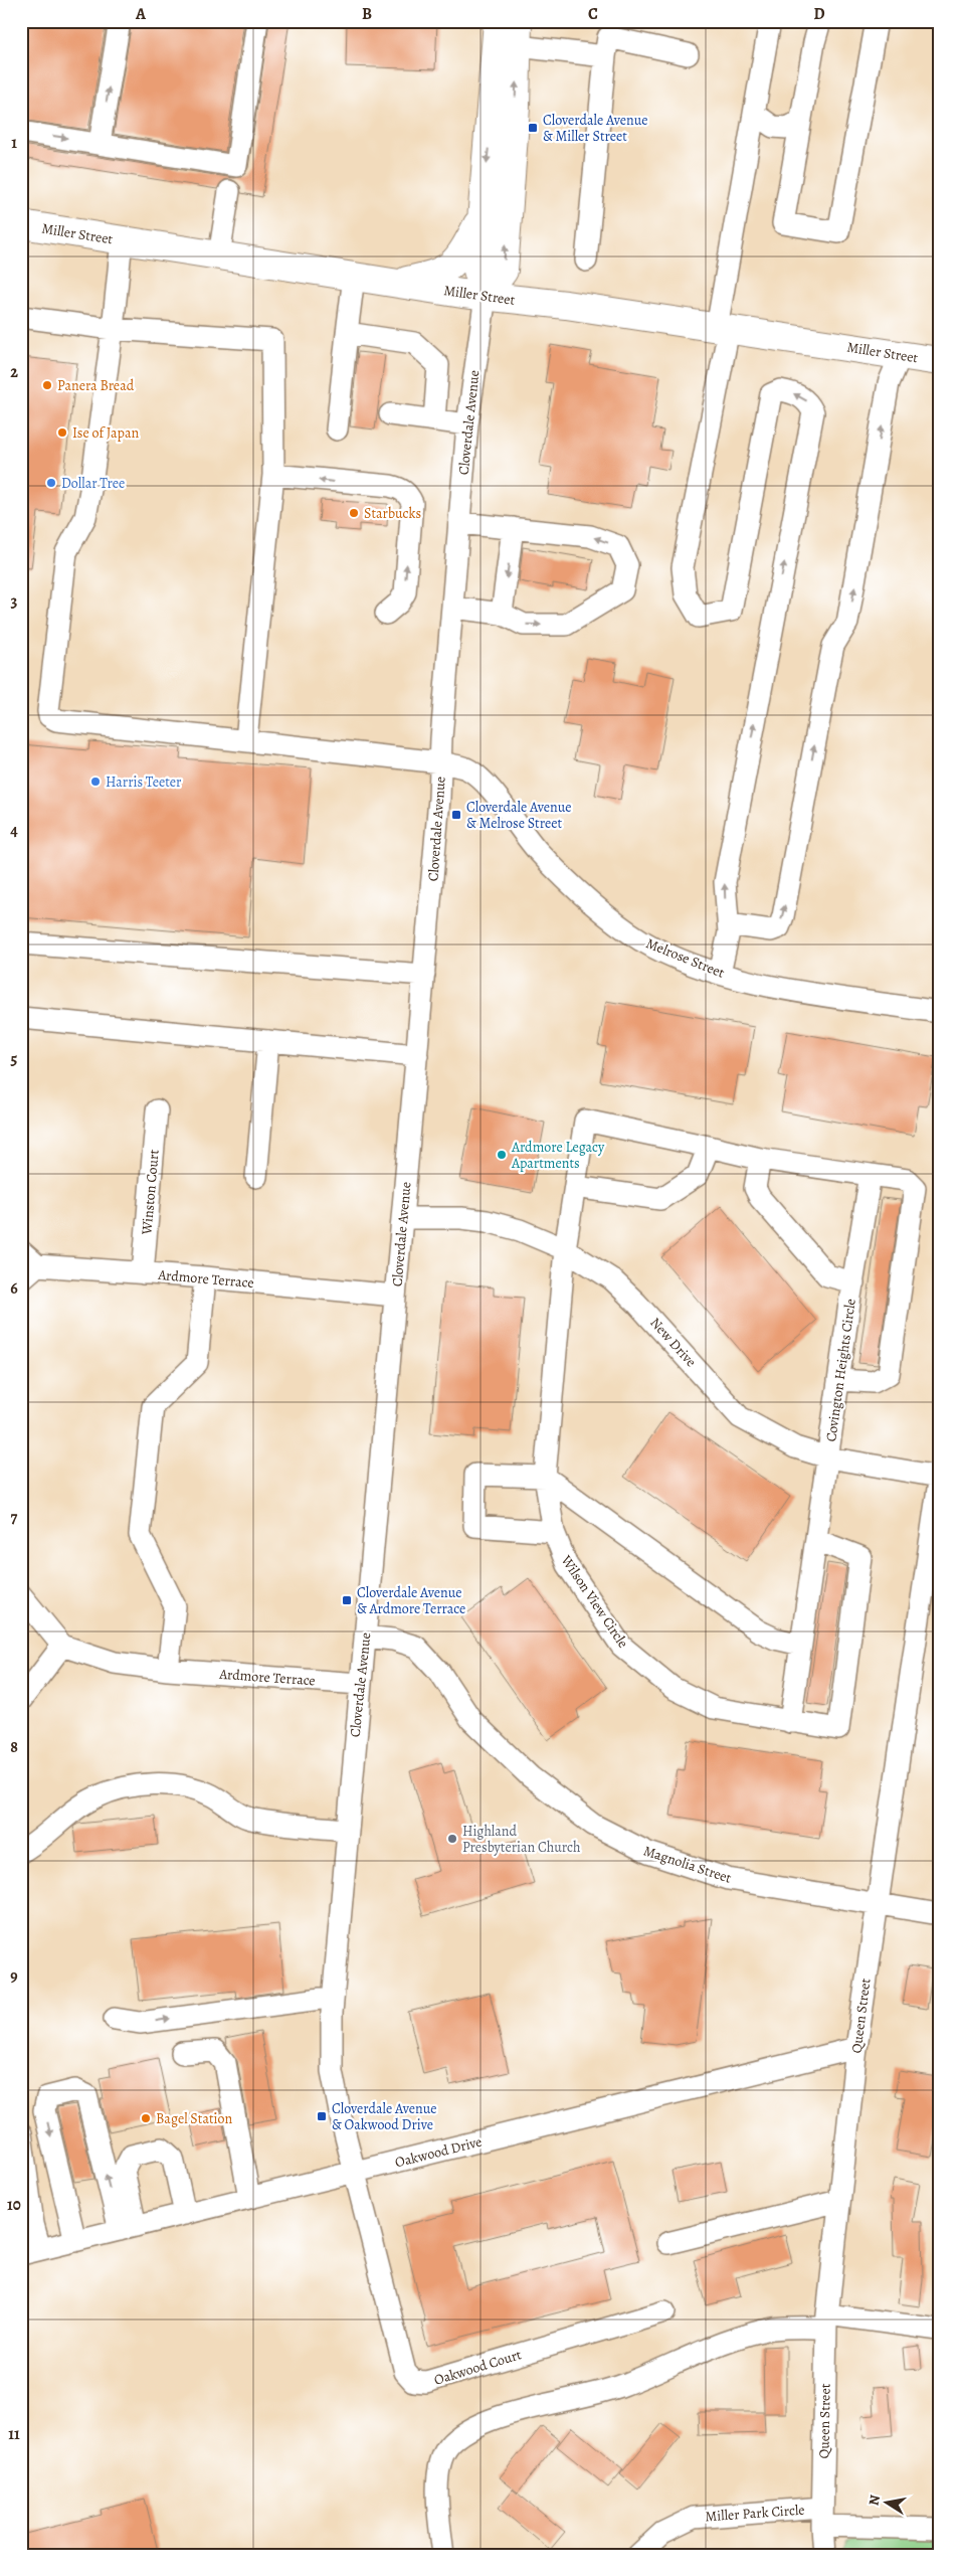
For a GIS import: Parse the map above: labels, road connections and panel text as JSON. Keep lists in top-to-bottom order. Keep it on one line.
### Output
{"streets":{"main road":["Miller Street","Cloverdale Avenue"],"street":["Melrose Street","Winston Court","Ardmore Terrace","New Drive","Covington Heights Circle","Wilson View Circle","Magnolia Street","Queen Street","Oakwood Drive","Oakwood Court","Miller Park Circle"]},"crossings":[["Miller Street","Cloverdale Avenue"],["Cloverdale Avenue","Melrose Street"],["Cloverdale Avenue","Ardmore Terrace"],["Cloverdale Avenue","New Drive"],["Cloverdale Avenue","Magnolia Street"],["Cloverdale Avenue","Oakwood Drive"],["Cloverdale Avenue","Oakwood Court"],["Winston Court","Ardmore Terrace"],["New Drive","Covington Heights Circle"],["New Drive","Wilson View Circle"],["Magnolia Street","Queen Street"],["Queen Street","Oakwood Drive"],["Queen Street","Miller Park Circle"],["Oakwood Drive","Oakwood Court"]],"places":{"transit":["Cloverdale Avenue & Miller Street","Cloverdale Avenue & Melrose Street","Cloverdale Avenue & Ardmore Terrace","Cloverdale Avenue & Oakwood Drive"],"other":["Panera Bread","Ise of Japan","Dollar Tree","Starbucks","Harris Teeter","Ardmore Legacy Apartments","Highland Presbyterian Church","Bagel Station"]},"north":"left","grid":{"columns":["A","B","C","D"],"rows":["1","2","3","4","5","6","7","8","9","10","11"]}}
